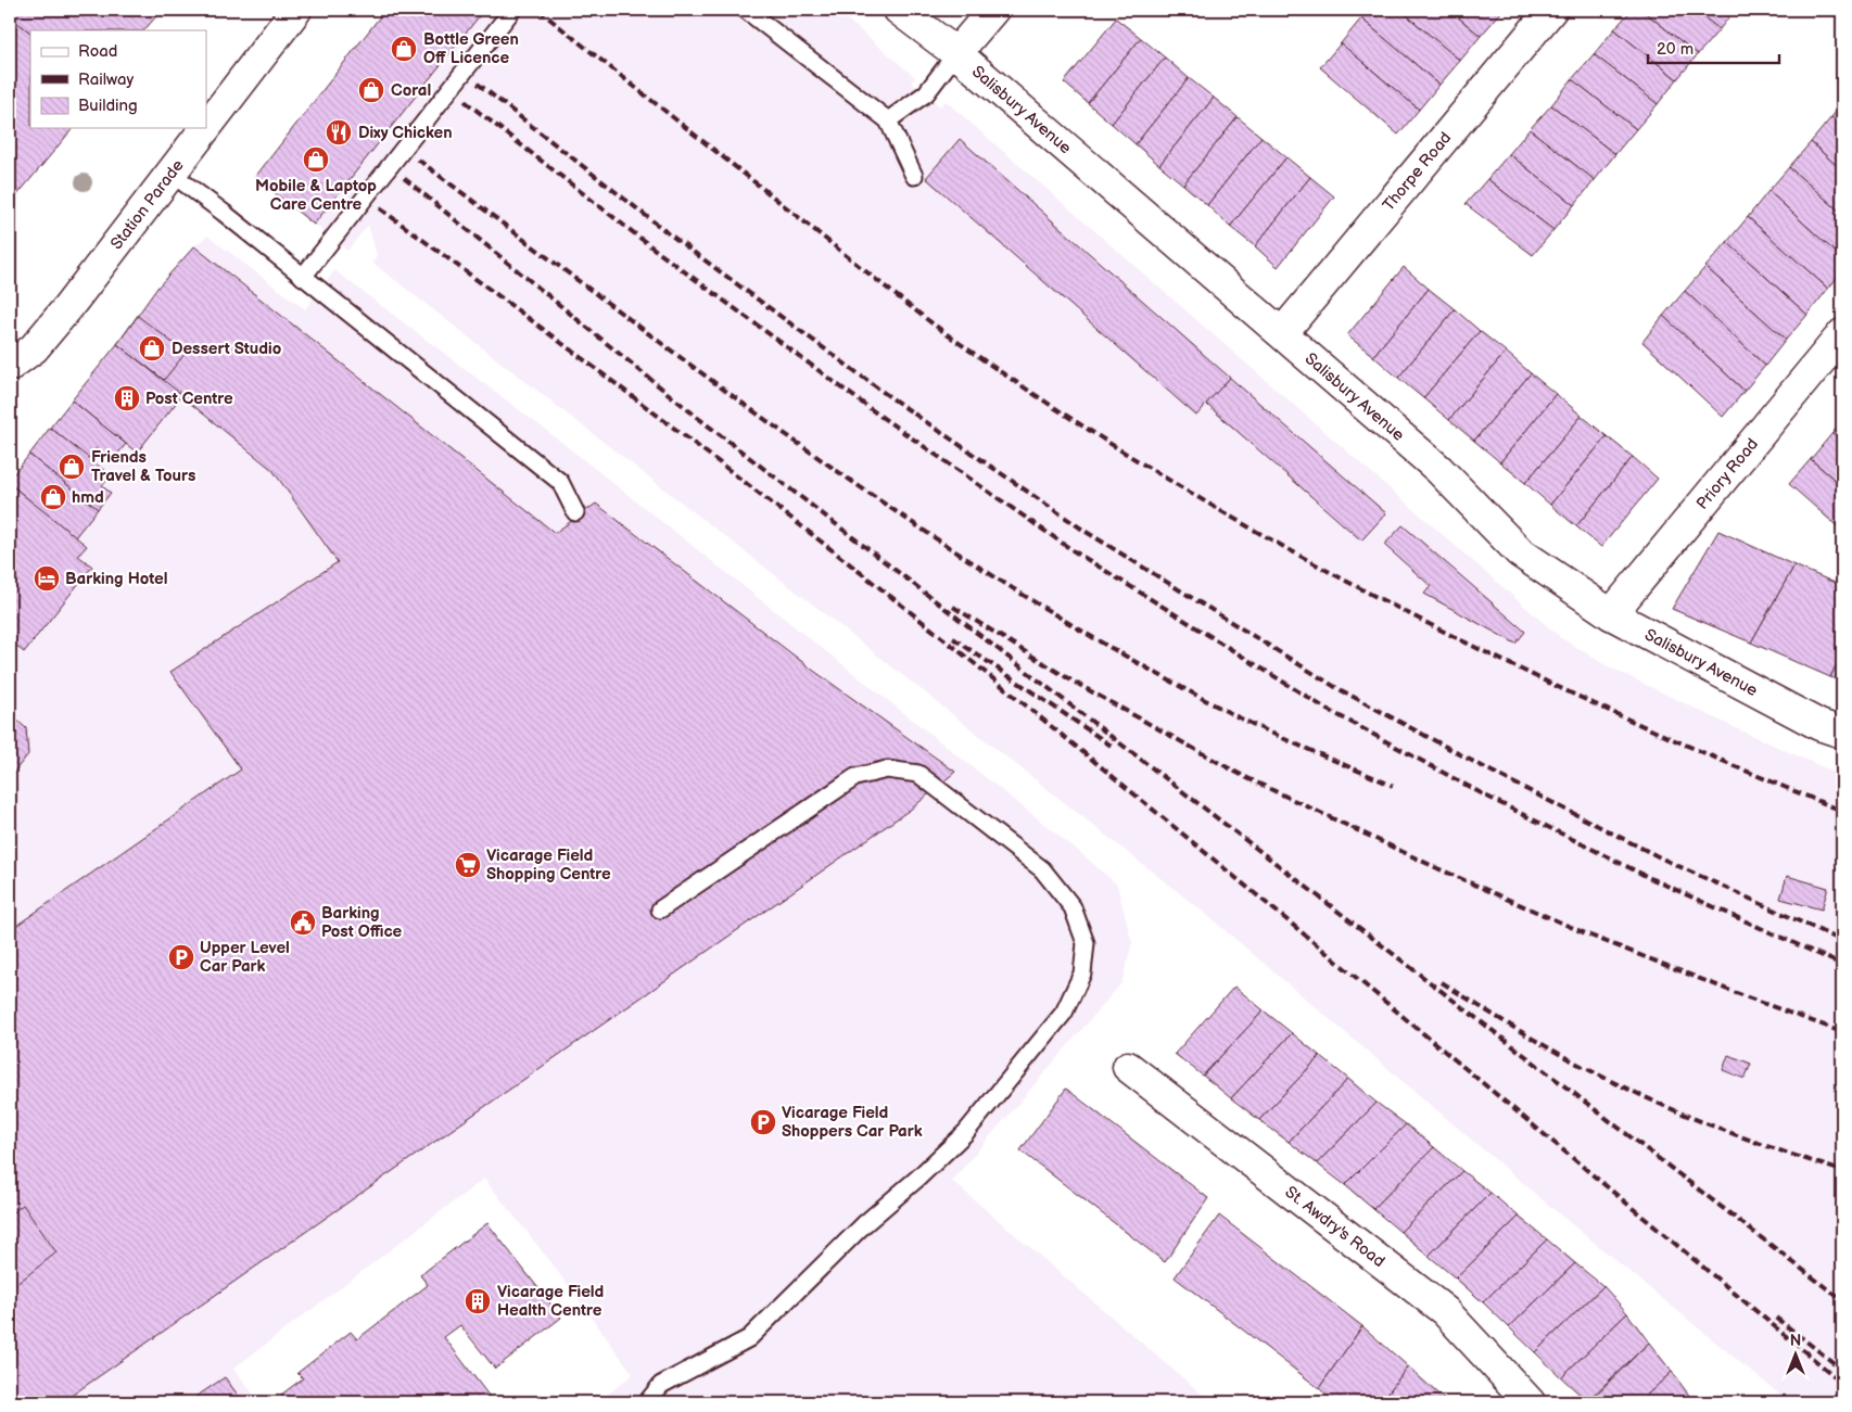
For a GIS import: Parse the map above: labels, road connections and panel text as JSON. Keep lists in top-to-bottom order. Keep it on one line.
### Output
{"streets":{"street":["Salisbury Avenue","Thorpe Road","Station Parade","Priory Road","St. Awdry's Road"]},"crossings":[["Salisbury Avenue","Thorpe Road"],["Salisbury Avenue","Priory Road"]],"places":{"shop":["Bottle Green Off Licence","Coral","Mobile & Laptop Care Centre","Dessert Studio","Friends Travel & Tours","hmd"],"restaurant":["Dixy Chicken"],"building":["Post Centre","Vicarage Field Health Centre"],"hotel":["Barking Hotel"],"supermarket":["Vicarage Field Shopping Centre"],"public building":["Barking Post Office"],"parking":["Upper Level Car Park","Vicarage Field Shoppers Car Park"]},"legend":["Road","Railway","Building"],"scale_bar":"20 m","north":"top"}
